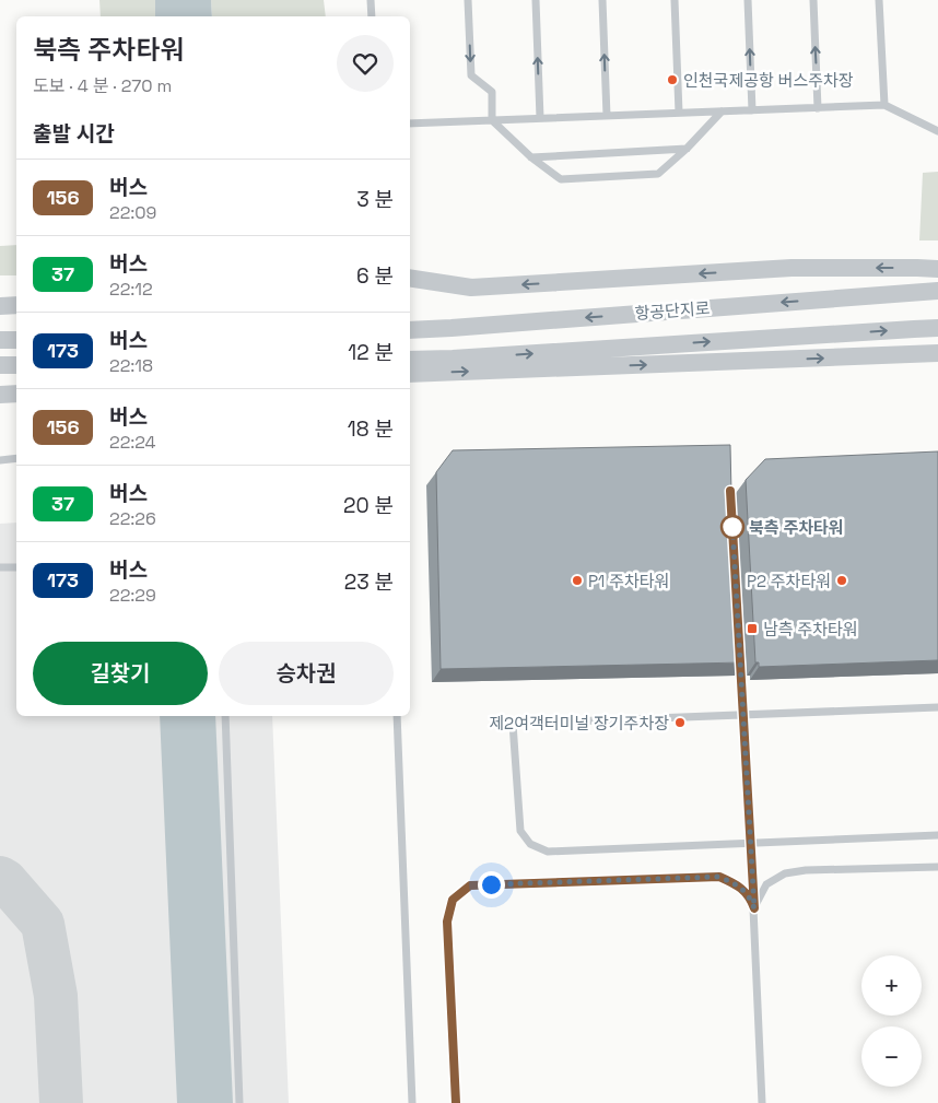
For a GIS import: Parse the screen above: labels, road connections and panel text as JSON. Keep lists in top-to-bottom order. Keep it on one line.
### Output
{"streets":{"street":["항공단지로"]},"places":{"other":["인천국제공항 버스주차장","북측 주차타워","P1 주차타워","P2 주차타워","제2여객터미널 장기주차장"],"transit":["남측 주차타워"]},"lines":["bus line 156"],"page":{"heading":[["북측 주차타워","도보 · 4 분 · 270 m"],"출발 시간"],"list":[{"mark":"156","name":"버스","note":"22:09","value":"3 분"},{"mark":"37","name":"버스","note":"22:12","value":"6 분"},{"mark":"173","name":"버스","note":"22:18","value":"12 분"},{"mark":"156","name":"버스","note":"22:24","value":"18 분"},{"mark":"37","name":"버스","note":"22:26","value":"20 분"},{"mark":"173","name":"버스","note":"22:29","value":"23 분"}],"buttons":["길찾기","승차권"],"map_buttons":["+","−"]}}
